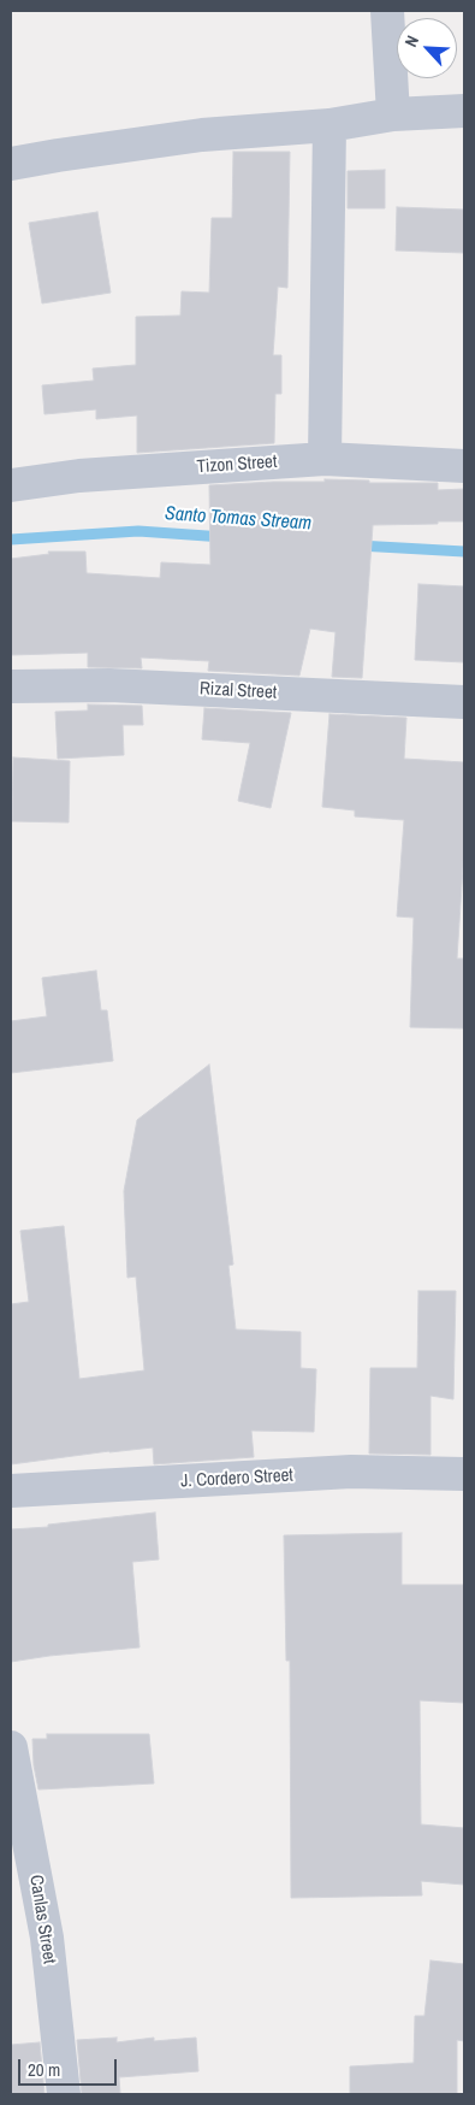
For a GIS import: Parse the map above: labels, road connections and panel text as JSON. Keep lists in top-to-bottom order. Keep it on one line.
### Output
{"streets":{"street":["Tizon Street","Rizal Street","J. Cordero Street","Canlas Street"]},"water":["Santo Tomas Stream"],"scale_bar":"20 m","north":"top left"}
